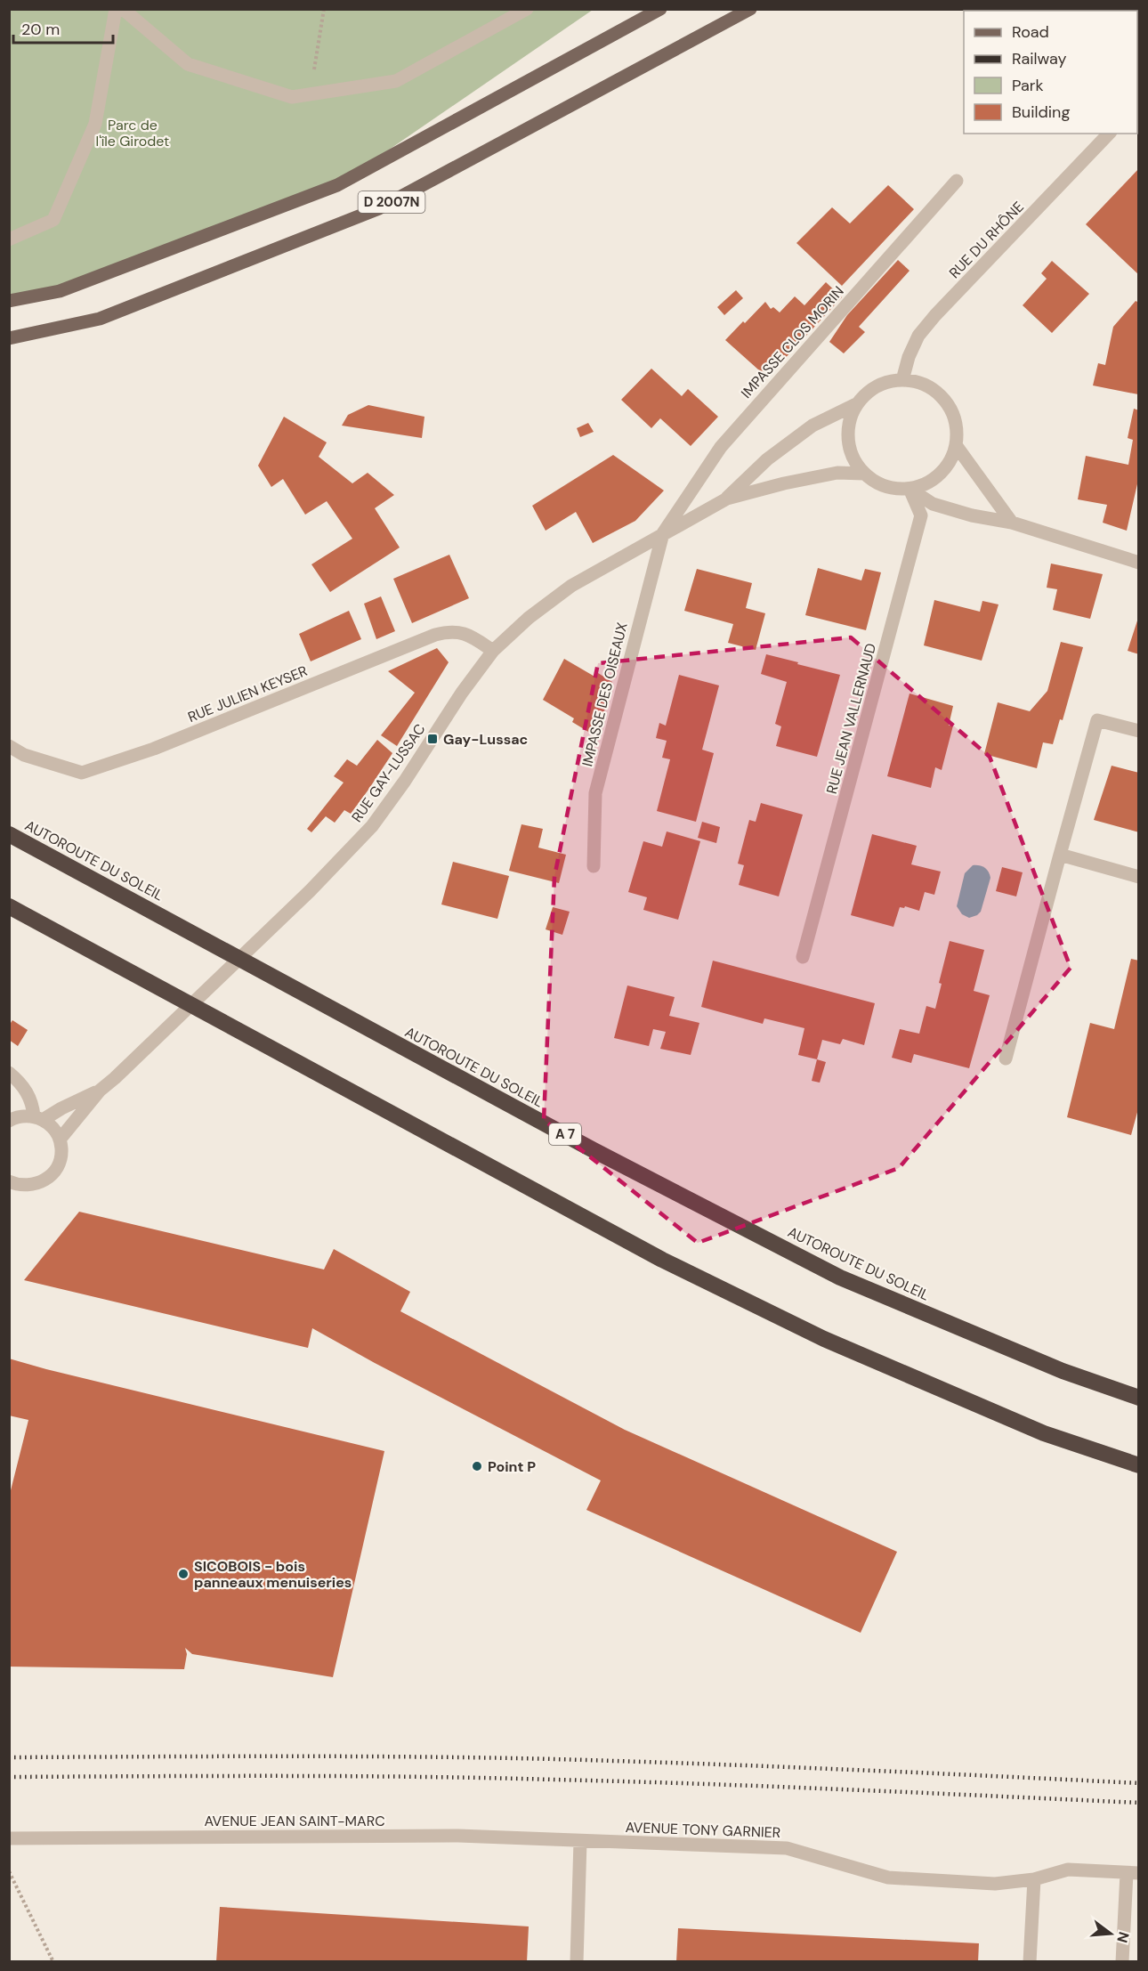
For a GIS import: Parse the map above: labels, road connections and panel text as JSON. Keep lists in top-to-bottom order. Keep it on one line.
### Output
{"streets":{"highway":["AUTOROUTE DU SOLEIL","A 7"],"main road":["D 2007N"],"street":["RUE DU RHÔNE","IMPASSE CLOS MORIN","RUE JULIEN KEYSER","IMPASSE DES OISEAUX","RUE JEAN VALLERNAUD","RUE GAY-LUSSAC","AVENUE JEAN SAINT-MARC","AVENUE TONY GARNIER"]},"crossings":[["RUE DU RHÔNE","RUE JEAN VALLERNAUD"],["IMPASSE CLOS MORIN","IMPASSE DES OISEAUX"],["IMPASSE CLOS MORIN","RUE GAY-LUSSAC"],["RUE JULIEN KEYSER","RUE GAY-LUSSAC"],["IMPASSE DES OISEAUX","RUE GAY-LUSSAC"],["AVENUE JEAN SAINT-MARC","AVENUE TONY GARNIER"]],"parks":["Parc de l'île Girodet"],"places":{"transit":["Gay-Lussac"],"other":["Point P","SICOBOIS - bois panneaux menuiseries"]},"legend":["Road","Railway","Park","Building"],"scale_bar":"20 m","north":"right"}
